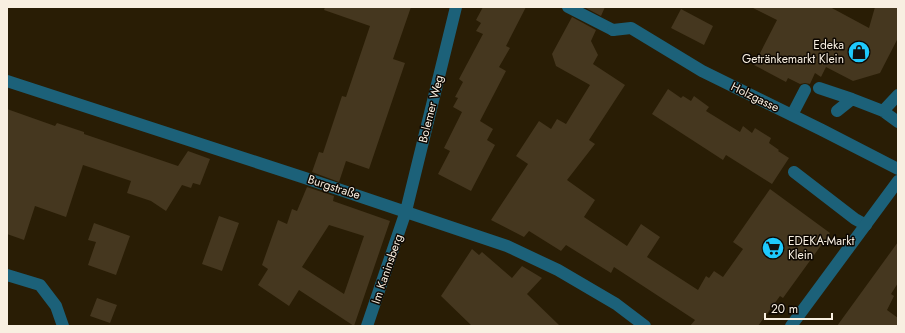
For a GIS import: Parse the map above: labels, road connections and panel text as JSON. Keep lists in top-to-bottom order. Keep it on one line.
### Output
{"streets":{"street":["Holzgasse","Bolemer Weg","Burgstraße","Im Kaninsberg"]},"crossings":[["Bolemer Weg","Burgstraße"],["Bolemer Weg","Im Kaninsberg"],["Burgstraße","Im Kaninsberg"]],"places":{"shop":["Edeka Getränkemarkt Klein"],"supermarket":["EDEKA-Markt Klein"]},"scale_bar":"20 m"}
